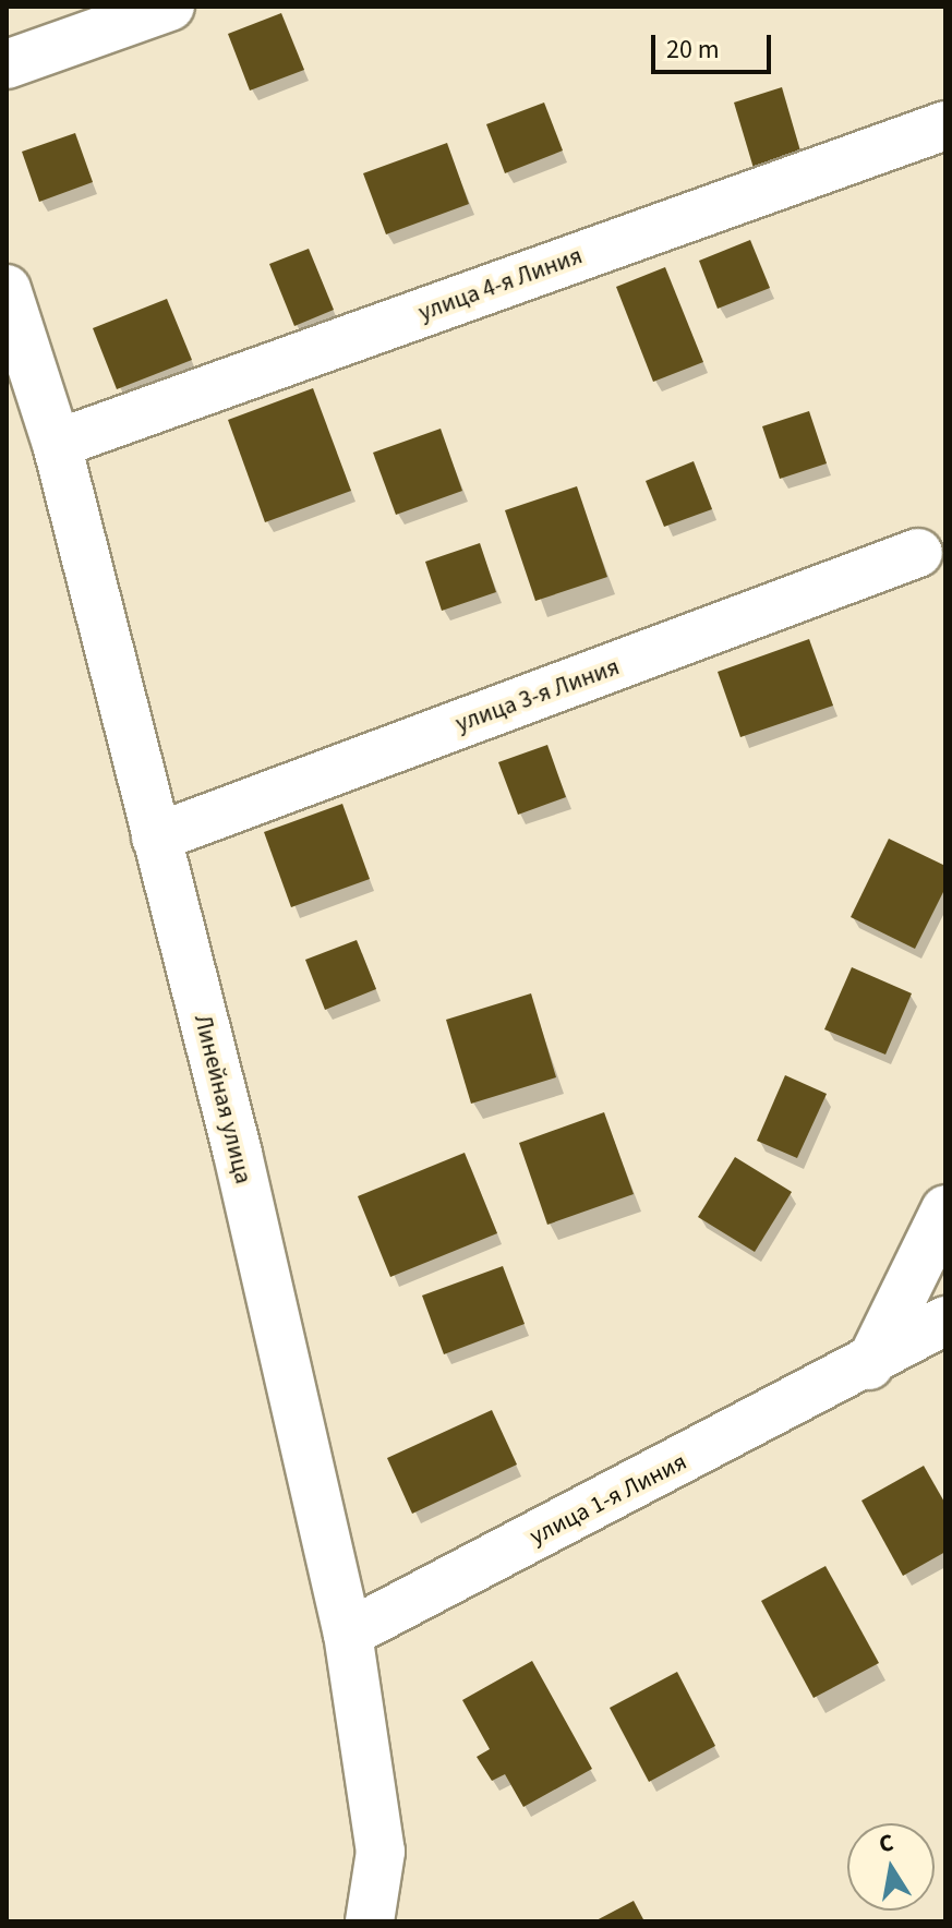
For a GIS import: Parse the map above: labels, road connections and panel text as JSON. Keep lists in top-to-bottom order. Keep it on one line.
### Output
{"streets":{"street":["улица 4-я Линия","улица 3-я Линия","Линейная улица","улица 1-я Линия"]},"crossings":[["улица 4-я Линия","Линейная улица"],["улица 3-я Линия","Линейная улица"],["Линейная улица","улица 1-я Линия"]],"scale_bar":"20 m","north":"top"}
